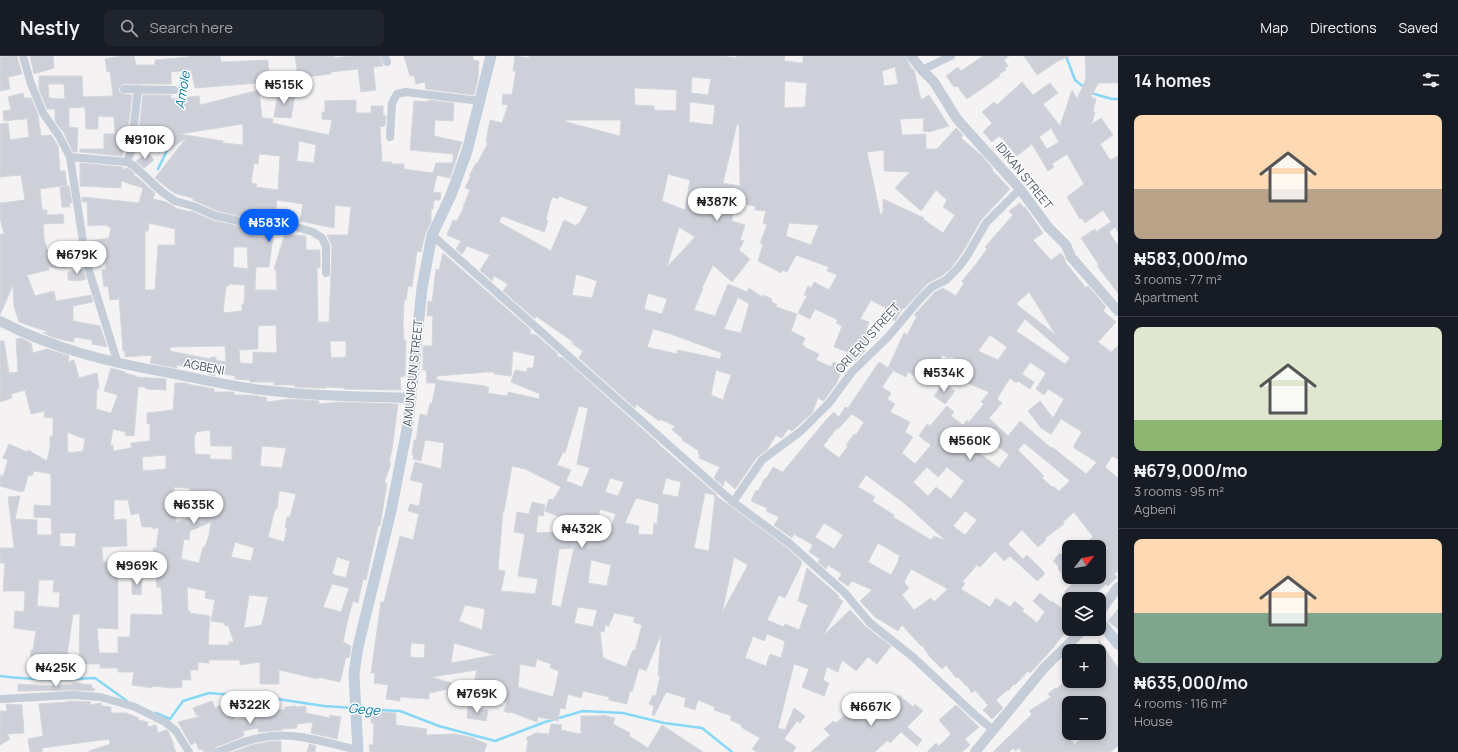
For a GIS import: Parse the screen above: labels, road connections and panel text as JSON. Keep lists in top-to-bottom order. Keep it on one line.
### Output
{"streets":{"main road":["AMUNIGUN STREET"],"street":["IDIKAN STREET","ORI ERU STREET","AGBENI"]},"crossings":[["IDIKAN STREET","ORI ERU STREET"],["AGBENI","AMUNIGUN STREET"]],"water":["Amole","Gege"],"north":"top right","page":{"header":"Nestly","search":"Search here","nav":["Map","Directions","Saved"],"heading":"14 homes","price":["₦515K","₦910K","₦387K","₦583K","₦679K","₦534K","₦560K","₦635K","₦432K","₦969K","₦425K","₦769K","₦322K","₦667K"],"list":[{"name":"₦583,000/mo","note":"3 rooms · 77 m² · Apartment"},{"name":"₦679,000/mo","note":"3 rooms · 95 m² · Agbeni"},{"name":"₦635,000/mo","note":"4 rooms · 116 m² · House"}],"map_buttons":["+","−"]}}
